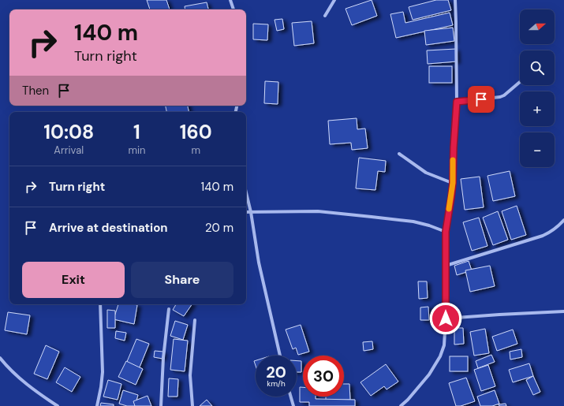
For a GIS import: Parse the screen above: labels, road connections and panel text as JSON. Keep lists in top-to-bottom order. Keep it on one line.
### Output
{"north":"right","page":{"map_buttons":["+","−"],"turn":["140 m","Turn right"],"then":"Then","eta":["10:08","Arrival","1","min","160","m"],"list":[{"name":"Turn right","value":"140 m"},{"name":"Arrive at destination","value":"20 m"}],"buttons":["Exit","Share"],"speed":"20 km/h","limit":"30"}}
